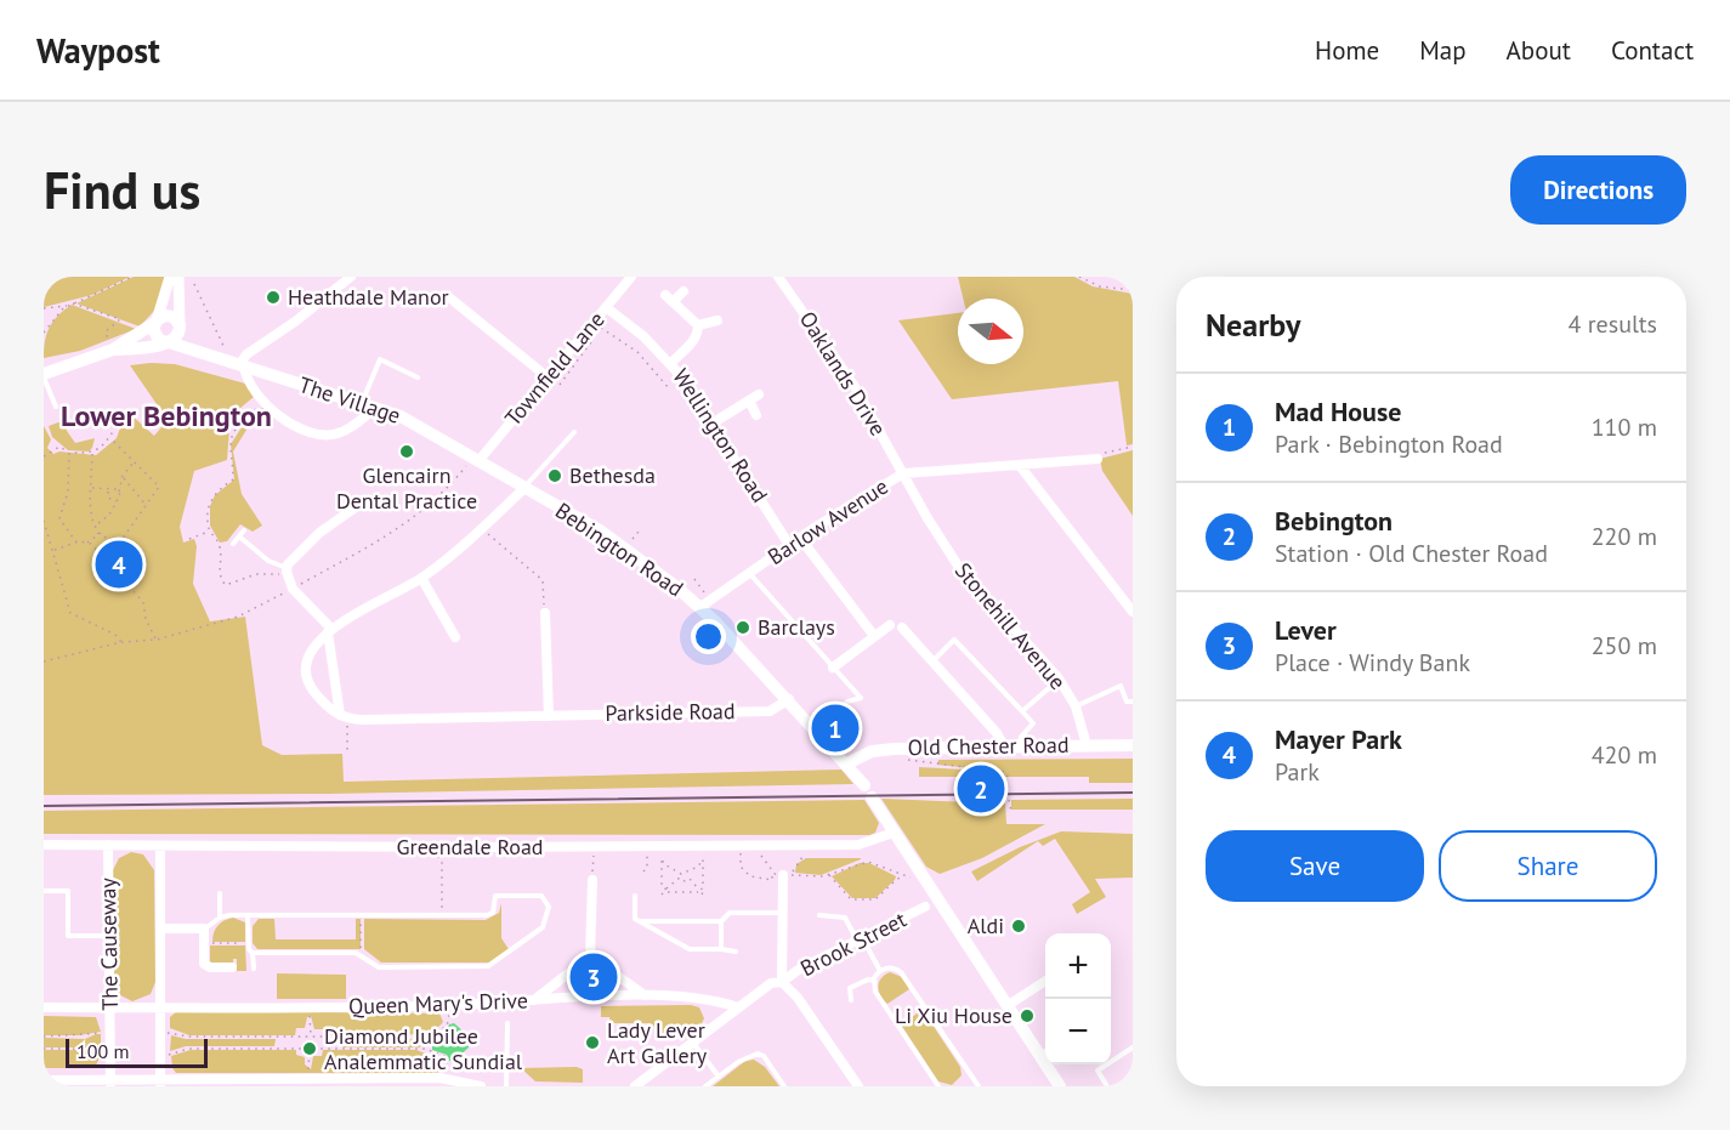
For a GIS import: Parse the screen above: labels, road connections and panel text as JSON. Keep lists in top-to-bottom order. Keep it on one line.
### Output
{"streets":{"main road":["The Village","Bebington Road","Old Chester Road"],"street":["Townfield Lane","Oaklands Drive","Wellington Road","Barlow Avenue","Stonehill Avenue","Parkside Road","Greendale Road","The Causeway","Brook Street","Queen Mary's Drive"]},"crossings":[["Townfield Lane","The Village"],["Townfield Lane","Wellington Road"],["Townfield Lane","Bebington Road"],["Oaklands Drive","Barlow Avenue"],["Oaklands Drive","Stonehill Avenue"],["The Village","Bebington Road"],["Wellington Road","Barlow Avenue"],["Barlow Avenue","Bebington Road"],["Barlow Avenue","Stonehill Avenue"],["Bebington Road","Parkside Road"],["Bebington Road","Old Chester Road"],["Bebington Road","Greendale Road"],["Stonehill Avenue","Old Chester Road"],["Greendale Road","The Causeway"],["The Causeway","Queen Mary's Drive"],["Brook Street","Queen Mary's Drive"]],"districts":["Lower Bebington"],"places":["Heathdale Manor","Glencairn Dental Practice","Bethesda","Barclays","Aldi","Li Xiu House","Lady Lever Art Gallery","Diamond Jubilee Analemmatic Sundial"],"scale_bar":"100 m","north":"right","page":{"header":"Waypost","nav":["Home","Map","About","Contact"],"buttons":["Directions",["Save","Share"]],"title":"Find us","heading":["Nearby","4 results"],"list":[{"mark":"1","name":"Mad House","note":"Park · Bebington Road","value":"110 m"},{"mark":"2","name":"Bebington","note":"Station · Old Chester Road","value":"220 m"},{"mark":"3","name":"Lever","note":"Place · Windy Bank","value":"250 m"},{"mark":"4","name":"Mayer Park","note":"Park","value":"420 m"}],"pins":["4","1","2","3"],"map_buttons":["+","−"],"scale":"100 m"}}
